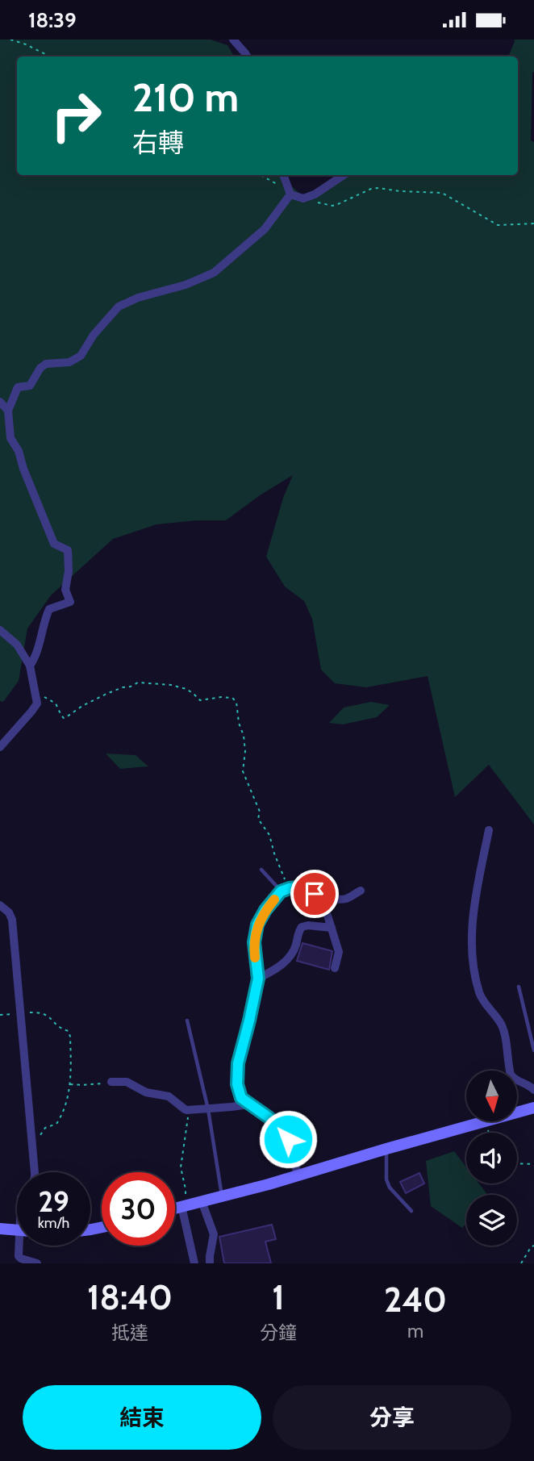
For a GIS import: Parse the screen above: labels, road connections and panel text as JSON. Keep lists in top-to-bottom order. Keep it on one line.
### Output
{"north":"bottom","page":{"status":"18:39","turn":["210 m","右轉"],"speed":"29 km/h","limit":"30","eta":["18:40","抵達","1","分鐘","240","m"],"buttons":["結束","分享"]}}
